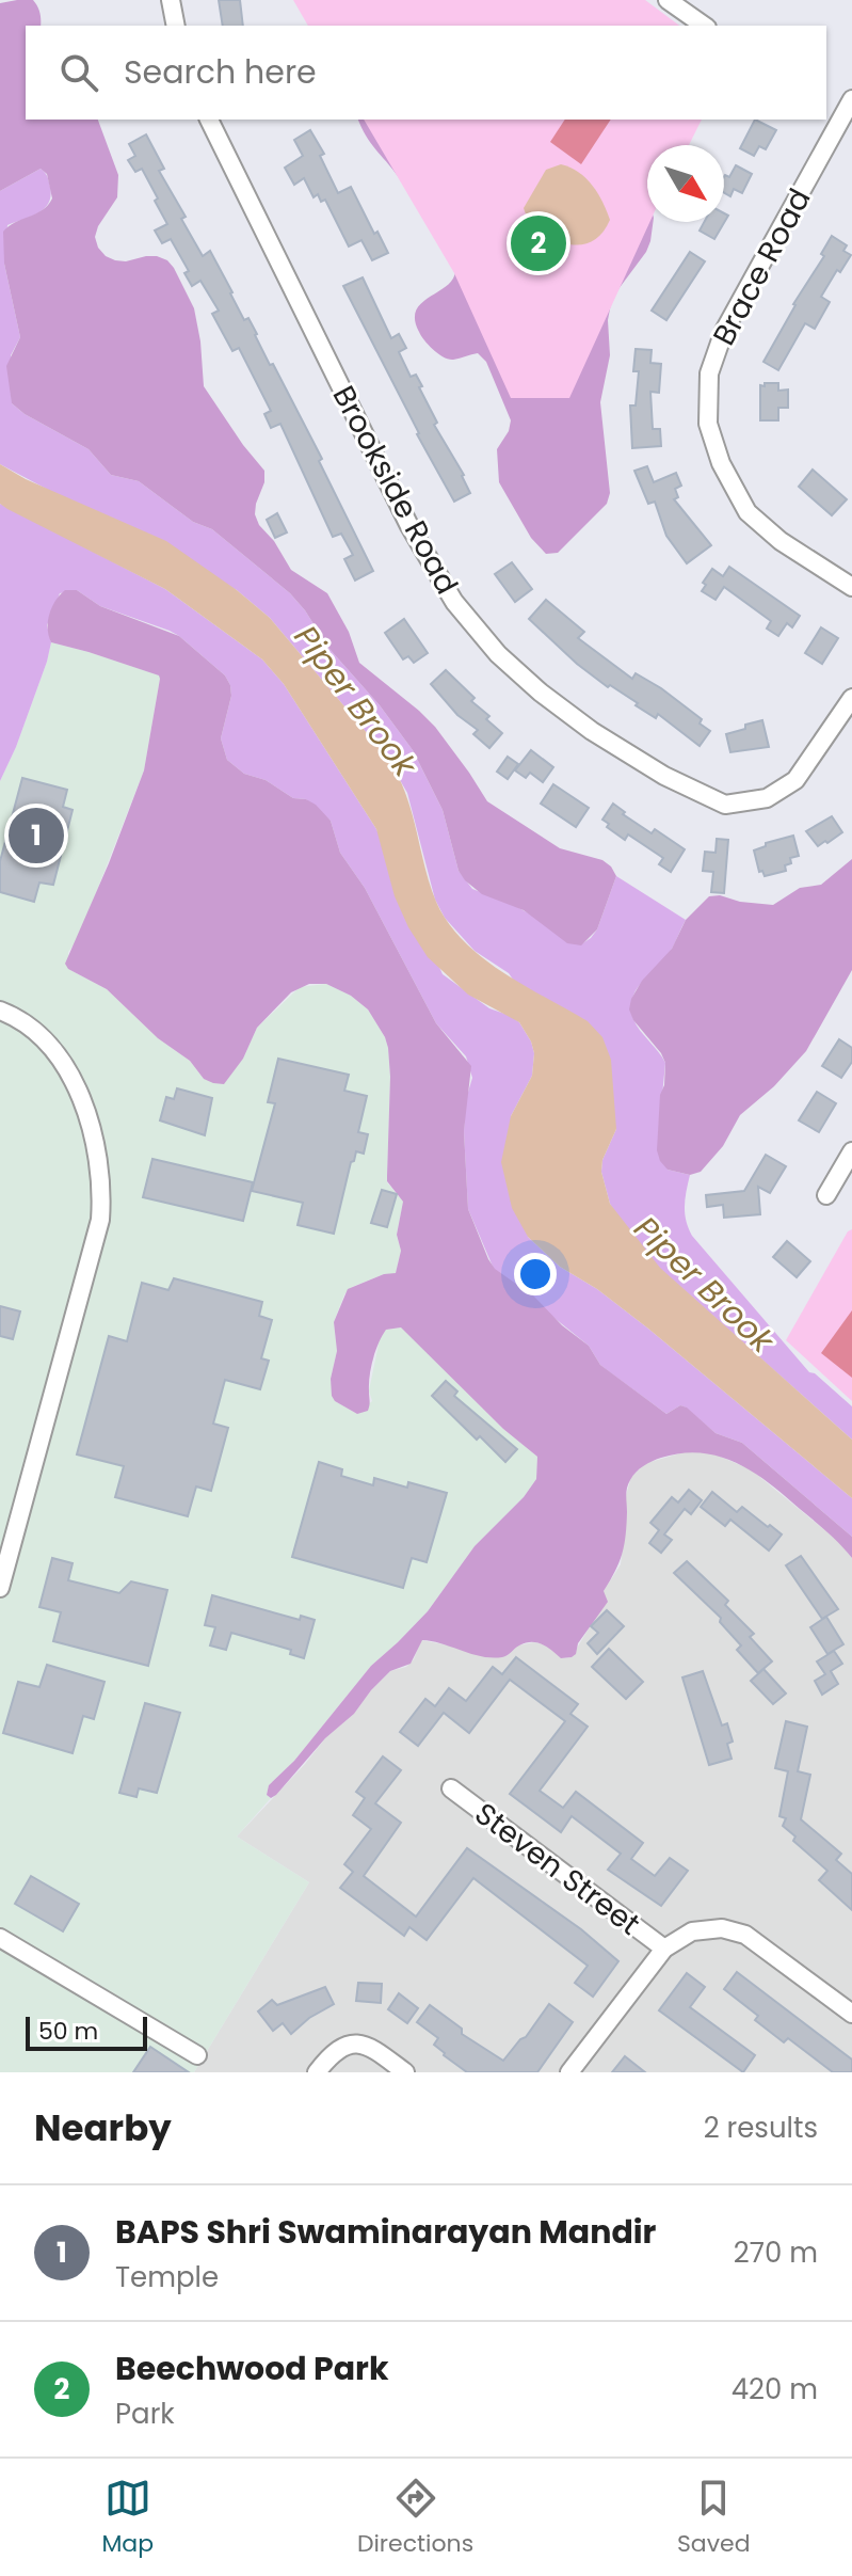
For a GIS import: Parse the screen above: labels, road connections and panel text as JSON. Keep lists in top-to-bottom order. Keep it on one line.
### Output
{"streets":{"street":["Brace Road","Brookside Road","Steven Street"]},"water":["Piper Brook"],"scale_bar":"50 m","north":"bottom right","page":{"search":"Search here","pins":["2","1"],"scale":"50 m","heading":["Nearby","2 results"],"list":[{"mark":"1","name":"BAPS Shri Swaminarayan Mandir","note":"Temple","value":"270 m"},{"mark":"2","name":"Beechwood Park","note":"Park","value":"420 m"}],"nav":["Map","Directions","Saved"]}}
